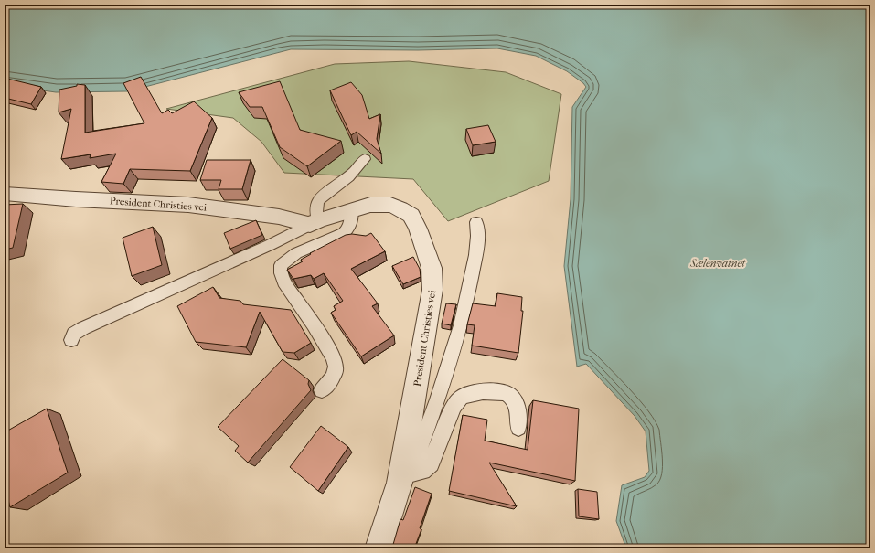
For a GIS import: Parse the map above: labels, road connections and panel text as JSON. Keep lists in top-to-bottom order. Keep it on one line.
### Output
{"streets":{"street":["President Christies vei"]},"water":["Sælenvatnet"]}
